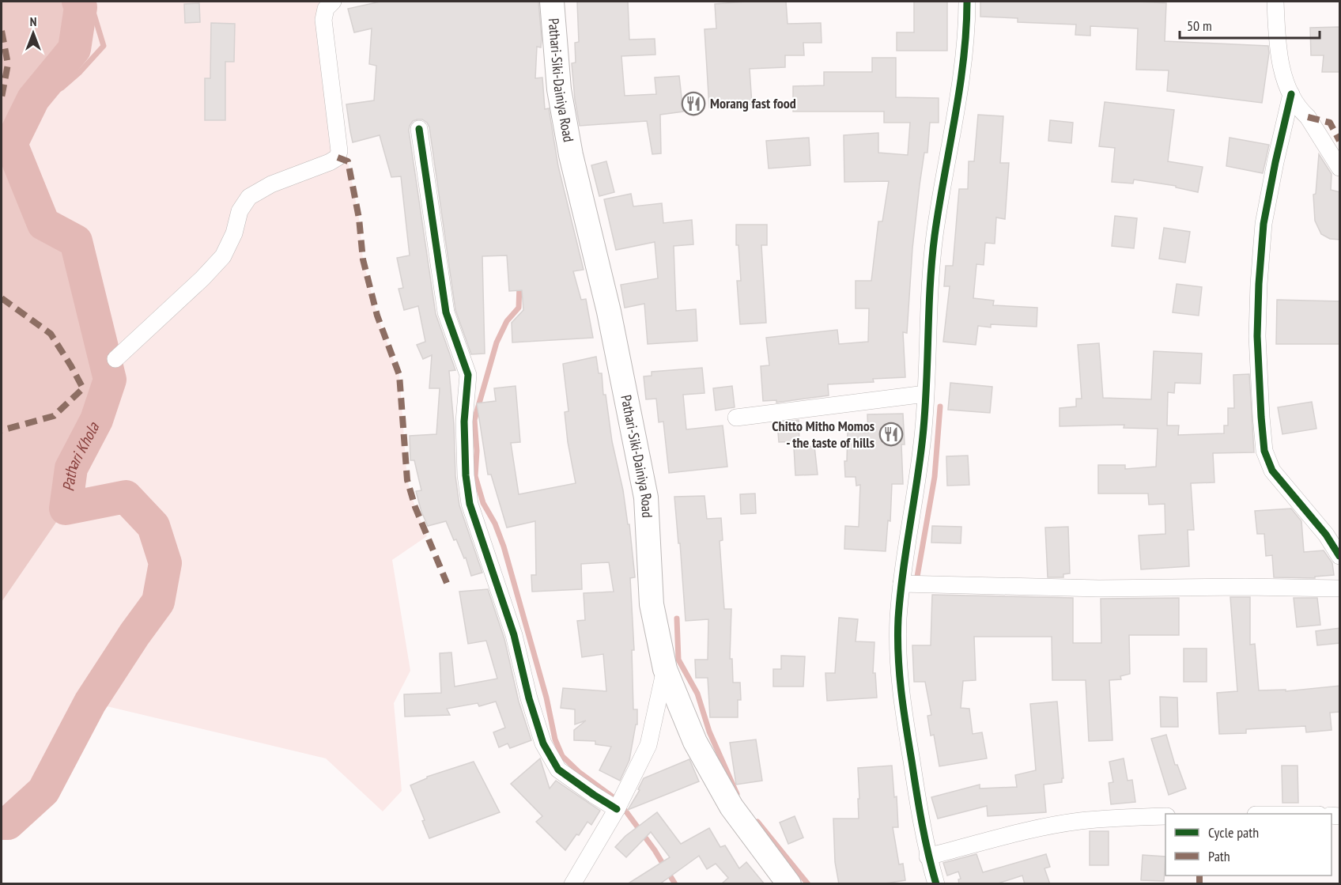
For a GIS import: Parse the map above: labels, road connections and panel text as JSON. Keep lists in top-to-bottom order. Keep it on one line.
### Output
{"streets":{"main road":["Pathari-Siki-Dainiya Road"]},"water":["Pathari Khola"],"places":{"restaurant":["Morang fast food","Chitto Mitho Momos - the taste of hills"]},"legend":["Cycle path","Path"],"scale_bar":"50 m","north":"top"}
